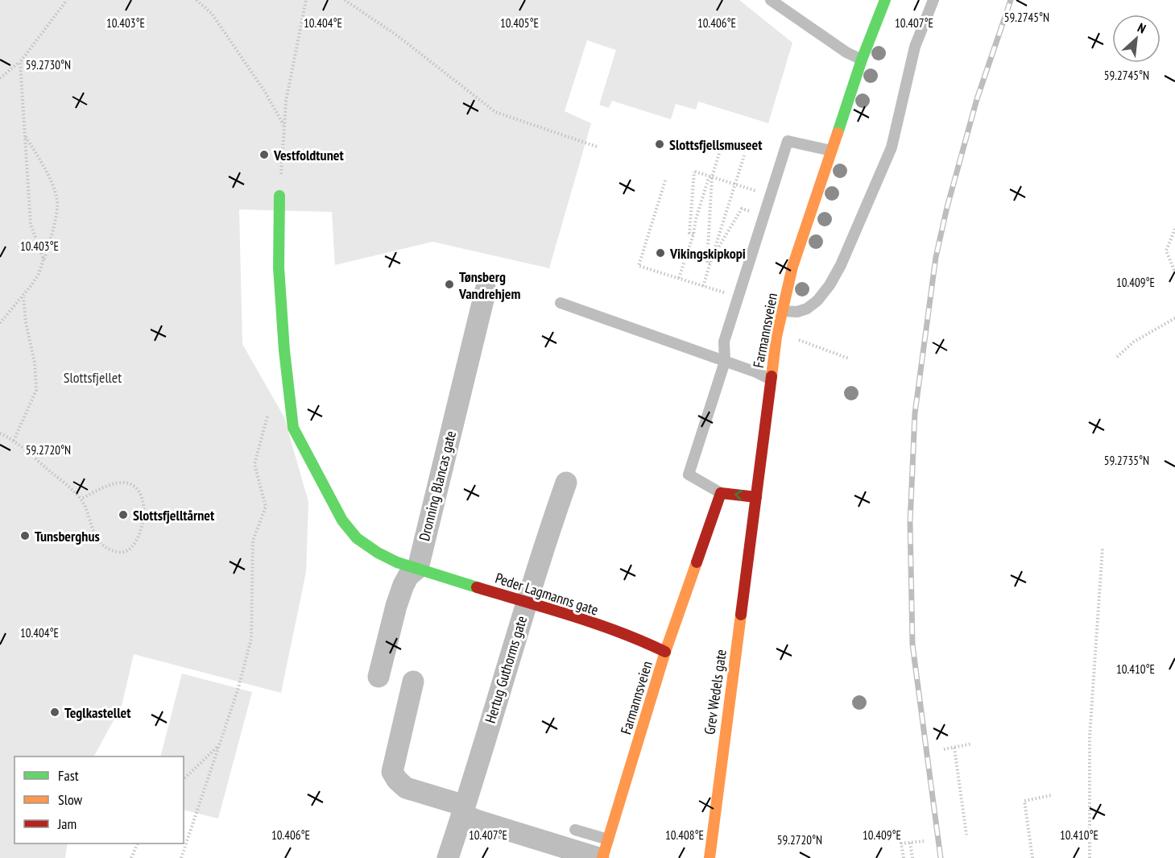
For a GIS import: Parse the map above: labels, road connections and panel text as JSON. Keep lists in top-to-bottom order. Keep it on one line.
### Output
{"streets":{"street":["Farmannsveien","Dronning Blancas gate","Peder Lagmanns gate","Hertug Guthorms gate","Grev Wedels gate"]},"crossings":[["Farmannsveien","Peder Lagmanns gate"],["Farmannsveien","Grev Wedels gate"],["Dronning Blancas gate","Peder Lagmanns gate"],["Peder Lagmanns gate","Hertug Guthorms gate"]],"parks":["Slottsfjellet"],"places":["Slottsfjellsmuseet","Vestfoldtunet","Vikingskipkopi","Tønsberg Vandrehjem","Slottsfjelltårnet","Tunsberghus","Teglkastellet"],"legend":["Fast","Slow","Jam"],"north":"top right","coordinates":["59.2745°N","10.403°E","10.404°E","10.405°E","10.406°E","10.407°E","59.2730°N","10.409°E","59.2720°N","59.2735°N","10.410°E","10.408°E"]}
